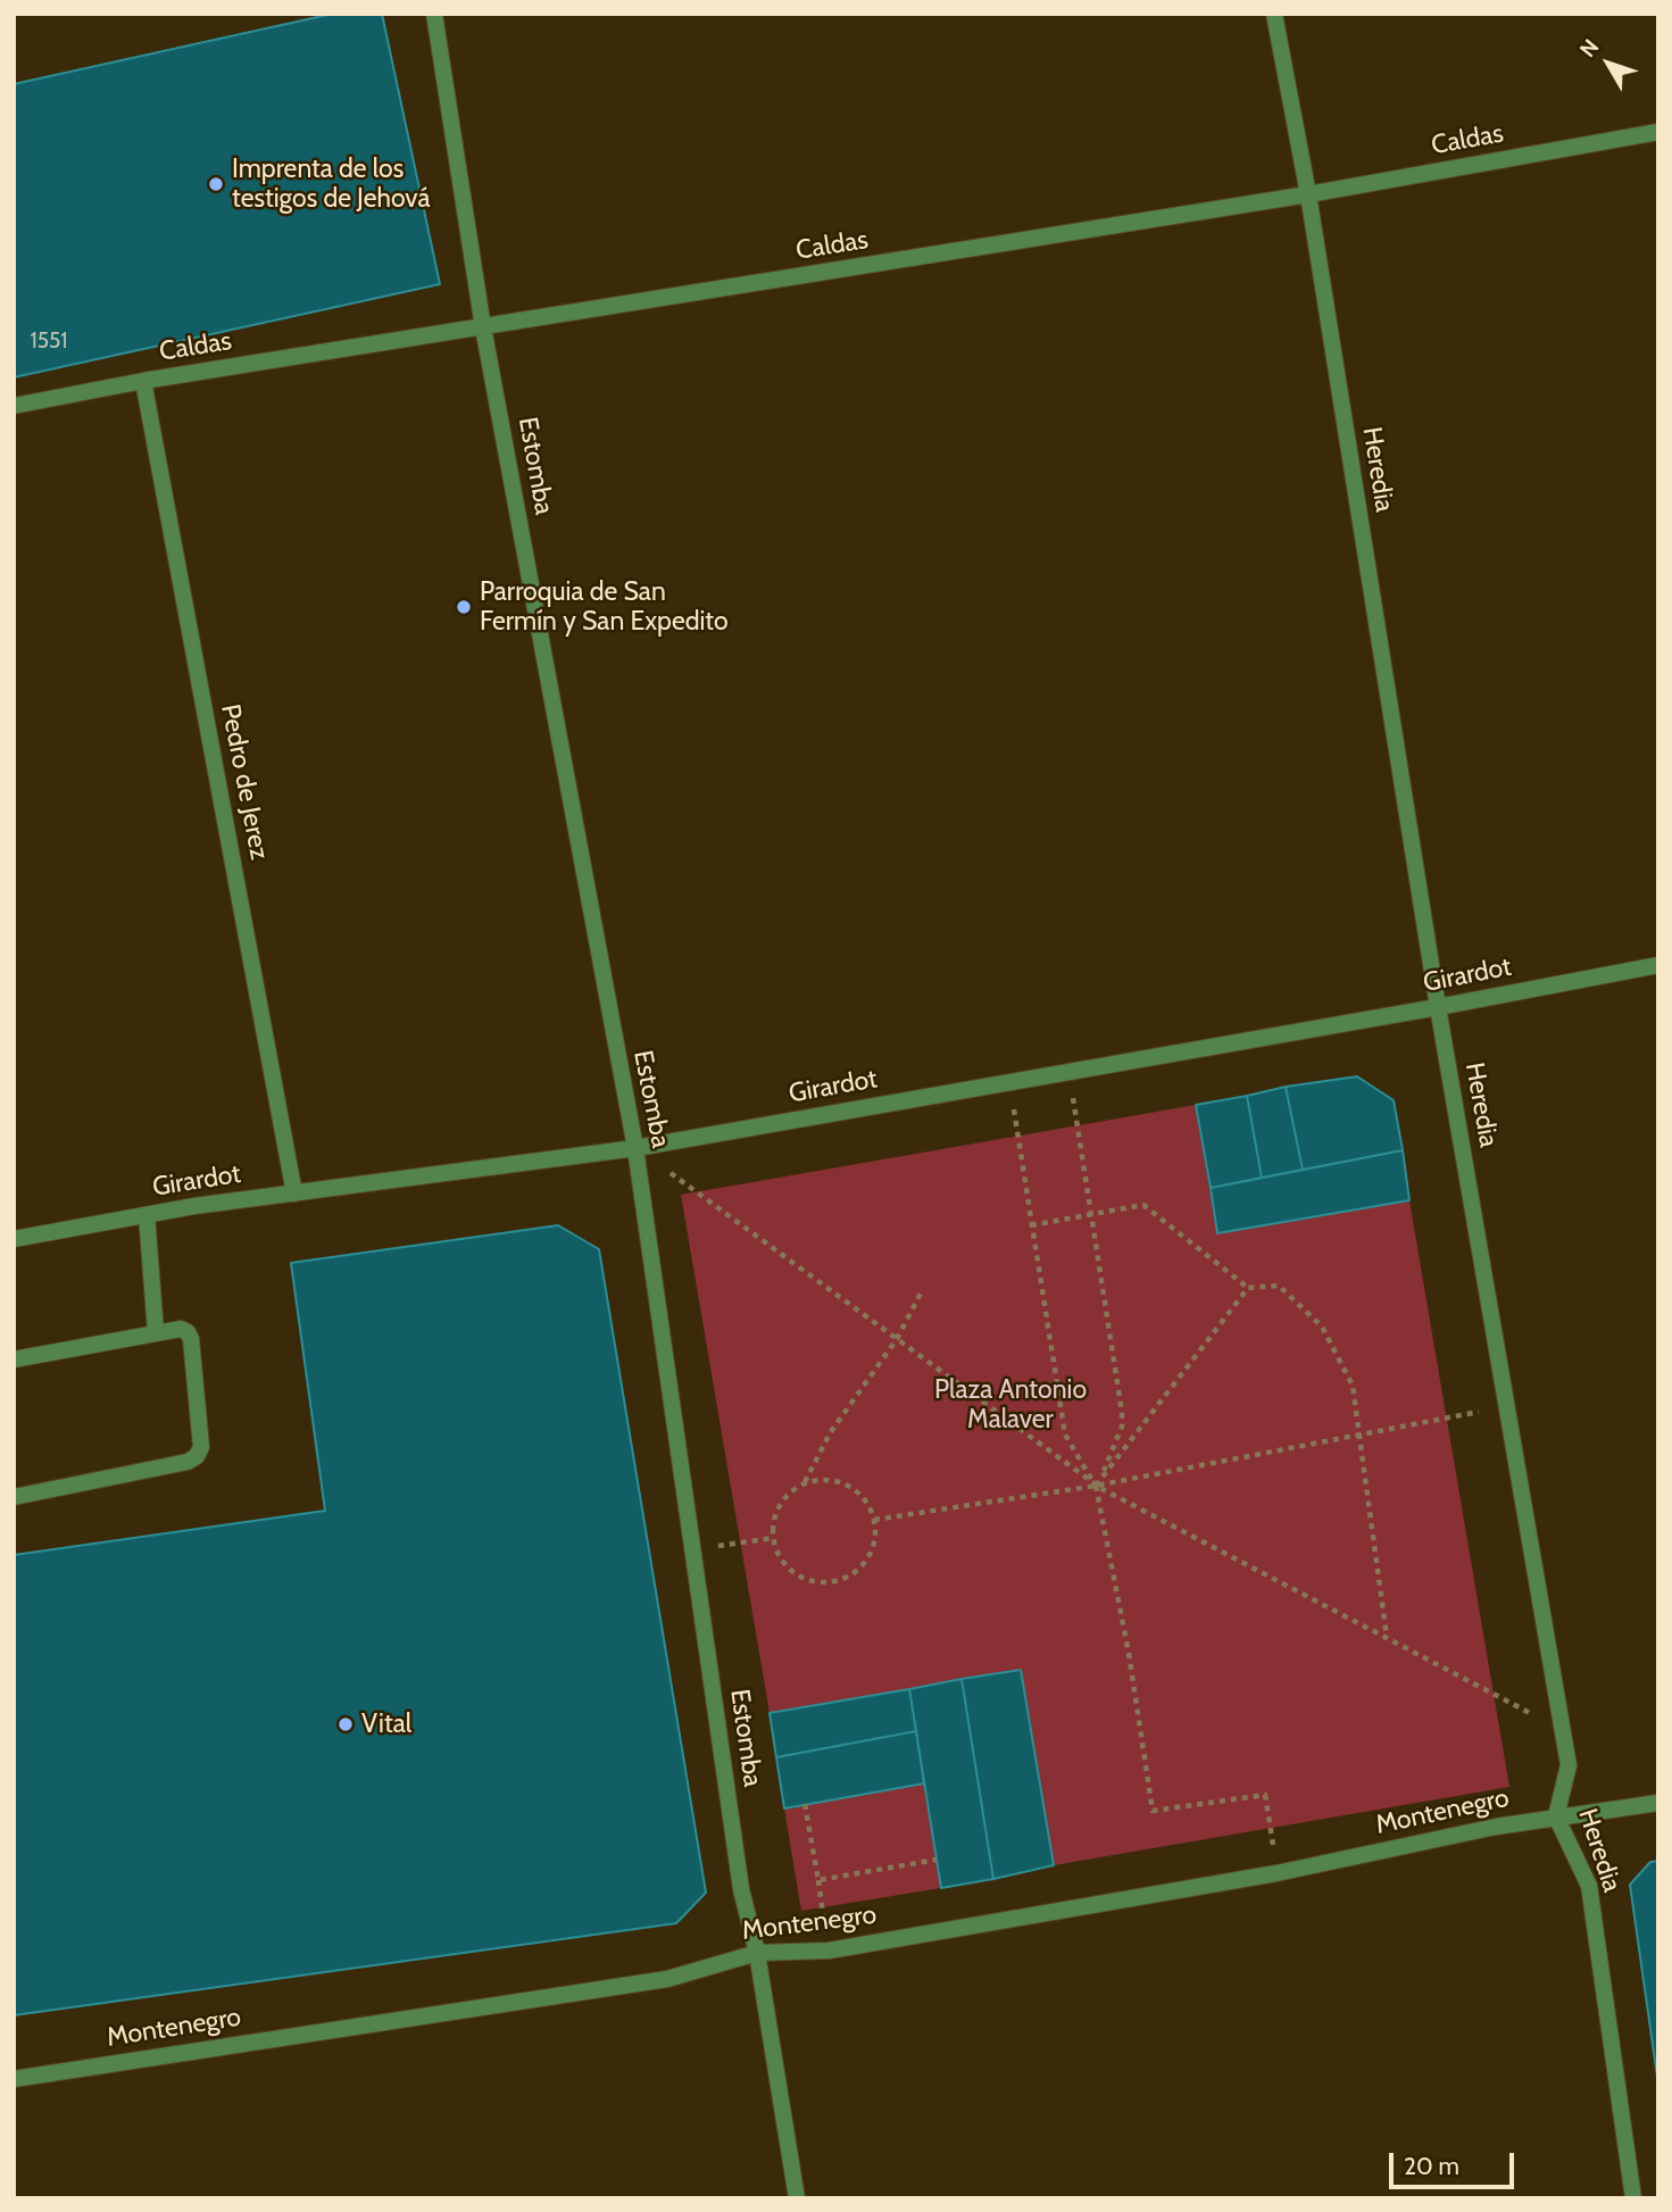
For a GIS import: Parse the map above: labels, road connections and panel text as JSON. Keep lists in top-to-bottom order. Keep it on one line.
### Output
{"streets":{"street":["Caldas","Estomba","Heredia","Pedro de Jerez","Girardot","Montenegro"]},"crossings":[["Caldas","Estomba"],["Caldas","Heredia"],["Caldas","Pedro de Jerez"],["Estomba","Girardot"],["Estomba","Montenegro"],["Heredia","Girardot"],["Heredia","Montenegro"],["Pedro de Jerez","Girardot"]],"parks":["Plaza Antonio Malaver"],"places":["Imprenta de los testigos de Jehová","Parroquia de San Fermín y San Expedito","Vital"],"house_numbers":["1551"],"scale_bar":"20 m","north":"top left"}
